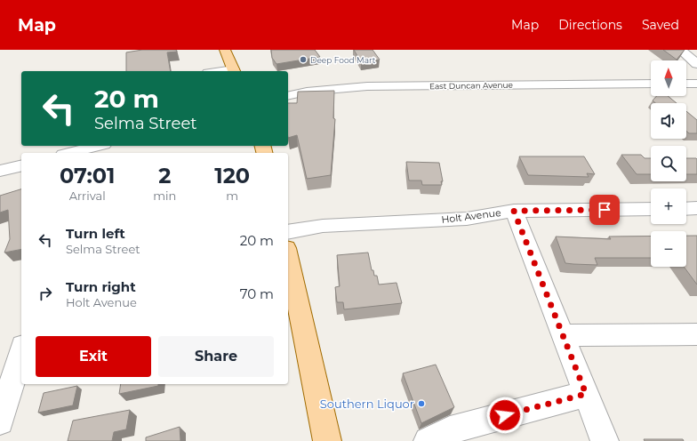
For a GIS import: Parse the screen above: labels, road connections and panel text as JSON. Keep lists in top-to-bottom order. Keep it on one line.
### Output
{"streets":{"street":["East Duncan Avenue","Holt Avenue"]},"places":["Deep Food Mart","Southern Liquor"],"north":"top","page":{"header":"Map","nav":["Map","Directions","Saved"],"map_buttons":["+","−"],"turn":["20 m","Selma Street"],"eta":["07:01","Arrival","2","min","120","m"],"list":[{"name":"Turn left","note":"Selma Street","value":"20 m"},{"name":"Turn right","note":"Holt Avenue","value":"70 m"}],"buttons":["Exit","Share"]}}
